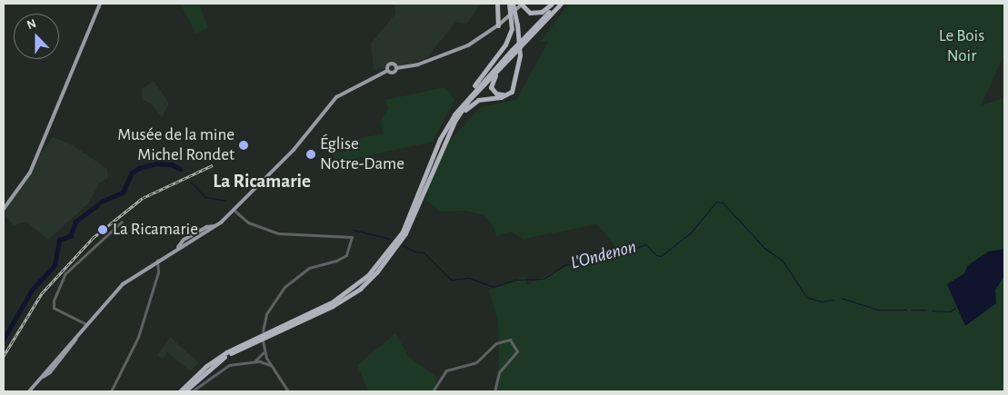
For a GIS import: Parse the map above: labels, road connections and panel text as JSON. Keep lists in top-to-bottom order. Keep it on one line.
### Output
{"districts":["La Ricamarie"],"water":["L'Ondenon"],"parks":["Le Bois Noir"],"places":["Musée de la mine Michel Rondet","Église Notre-Dame","La Ricamarie"],"north":"top"}
